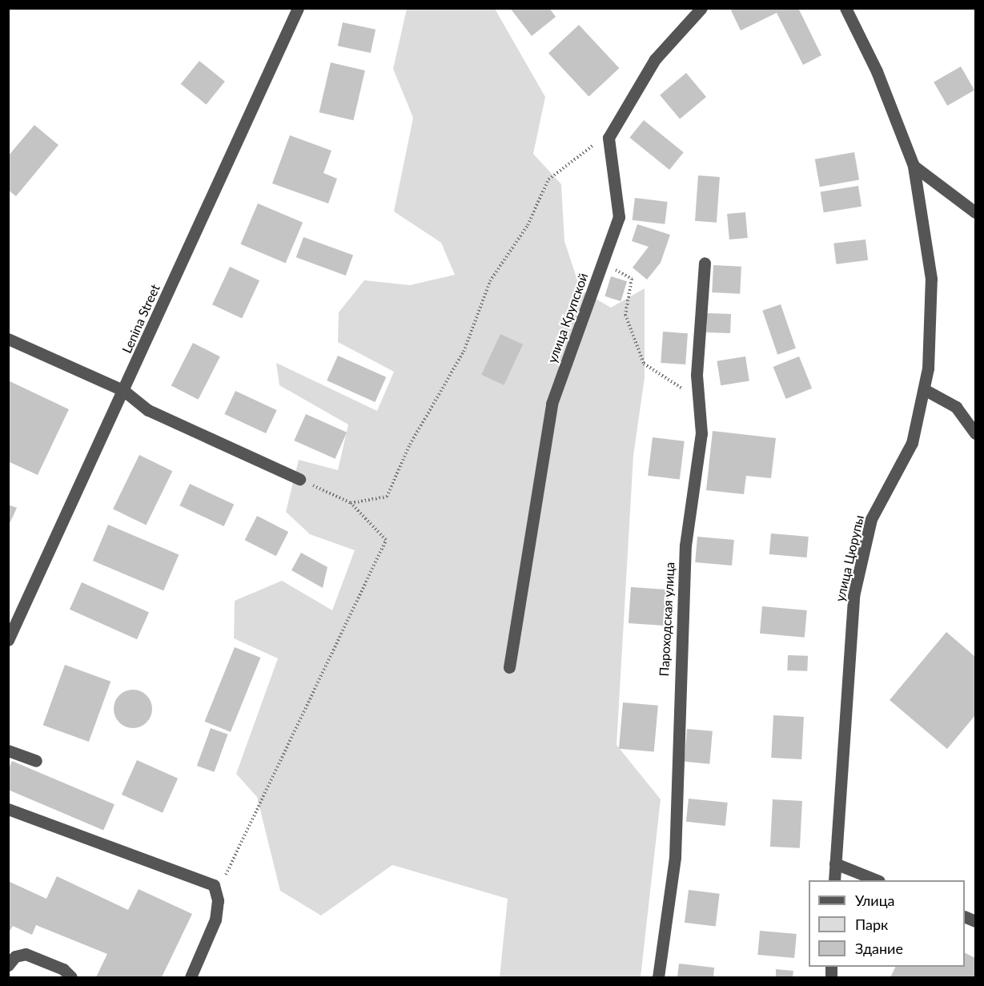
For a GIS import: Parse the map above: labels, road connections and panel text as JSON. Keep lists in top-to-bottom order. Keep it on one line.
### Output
{"streets":{"street":["улица Крупской","Lenina Street","улица Цюрупы","Пароходская улица"]},"legend":["Улица","Парк","Здание"]}
